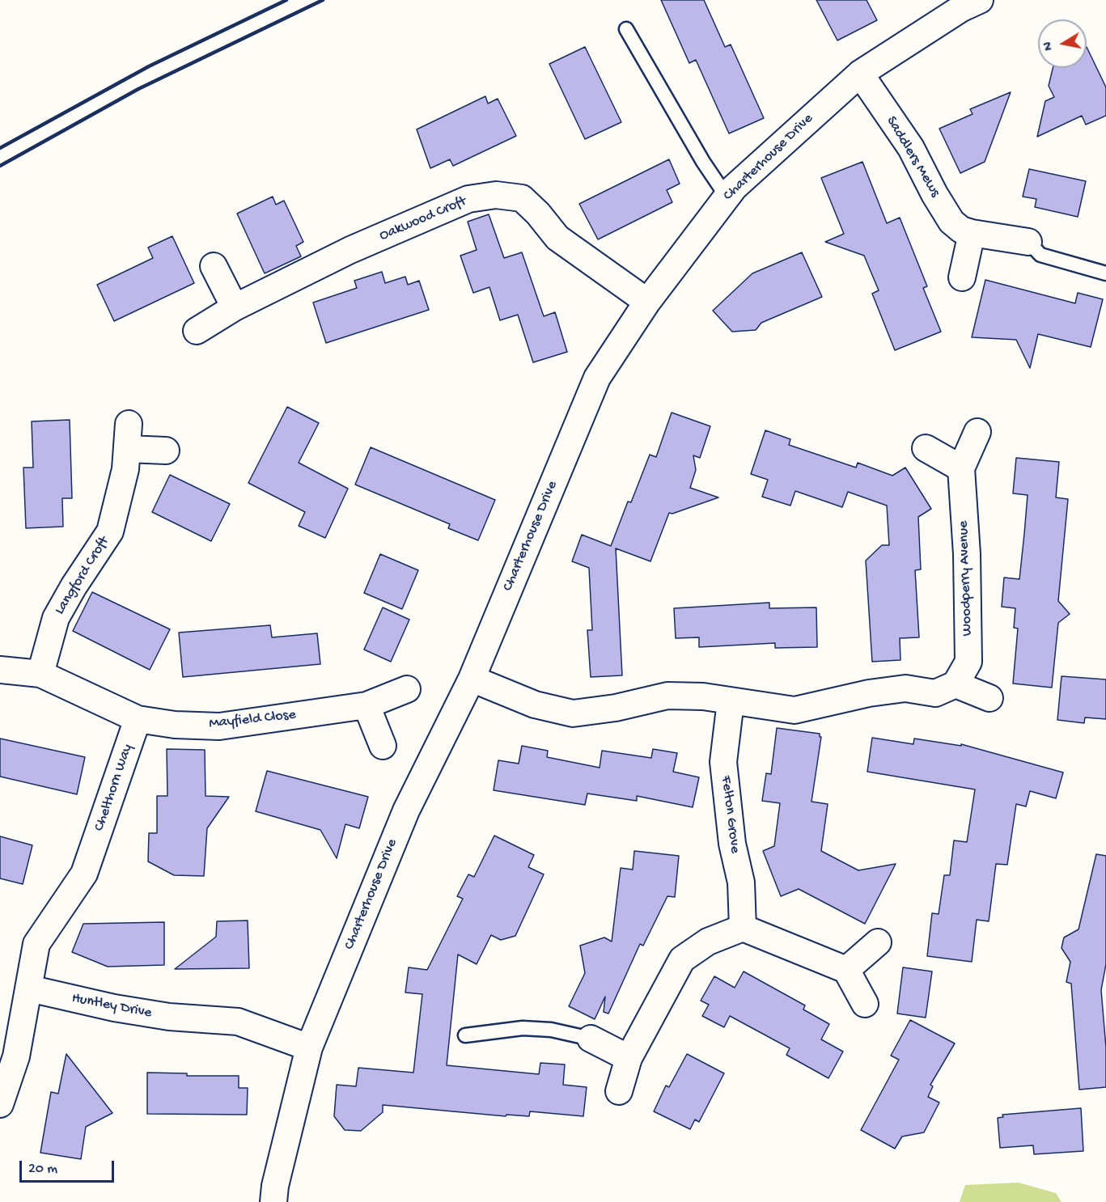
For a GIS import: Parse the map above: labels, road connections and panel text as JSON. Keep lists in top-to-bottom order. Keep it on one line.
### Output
{"streets":{"street":["Saddlers Mews","Charterhouse Drive","Oakwood Croft","Langford Croft","Woodperry Avenue","Mayfield Close","Chelthorn Way","Felton Grove","Huntley Drive"]},"crossings":[["Saddlers Mews","Charterhouse Drive"],["Charterhouse Drive","Oakwood Croft"],["Charterhouse Drive","Huntley Drive"],["Mayfield Close","Chelthorn Way"],["Chelthorn Way","Huntley Drive"]],"scale_bar":"20 m","north":"left"}
